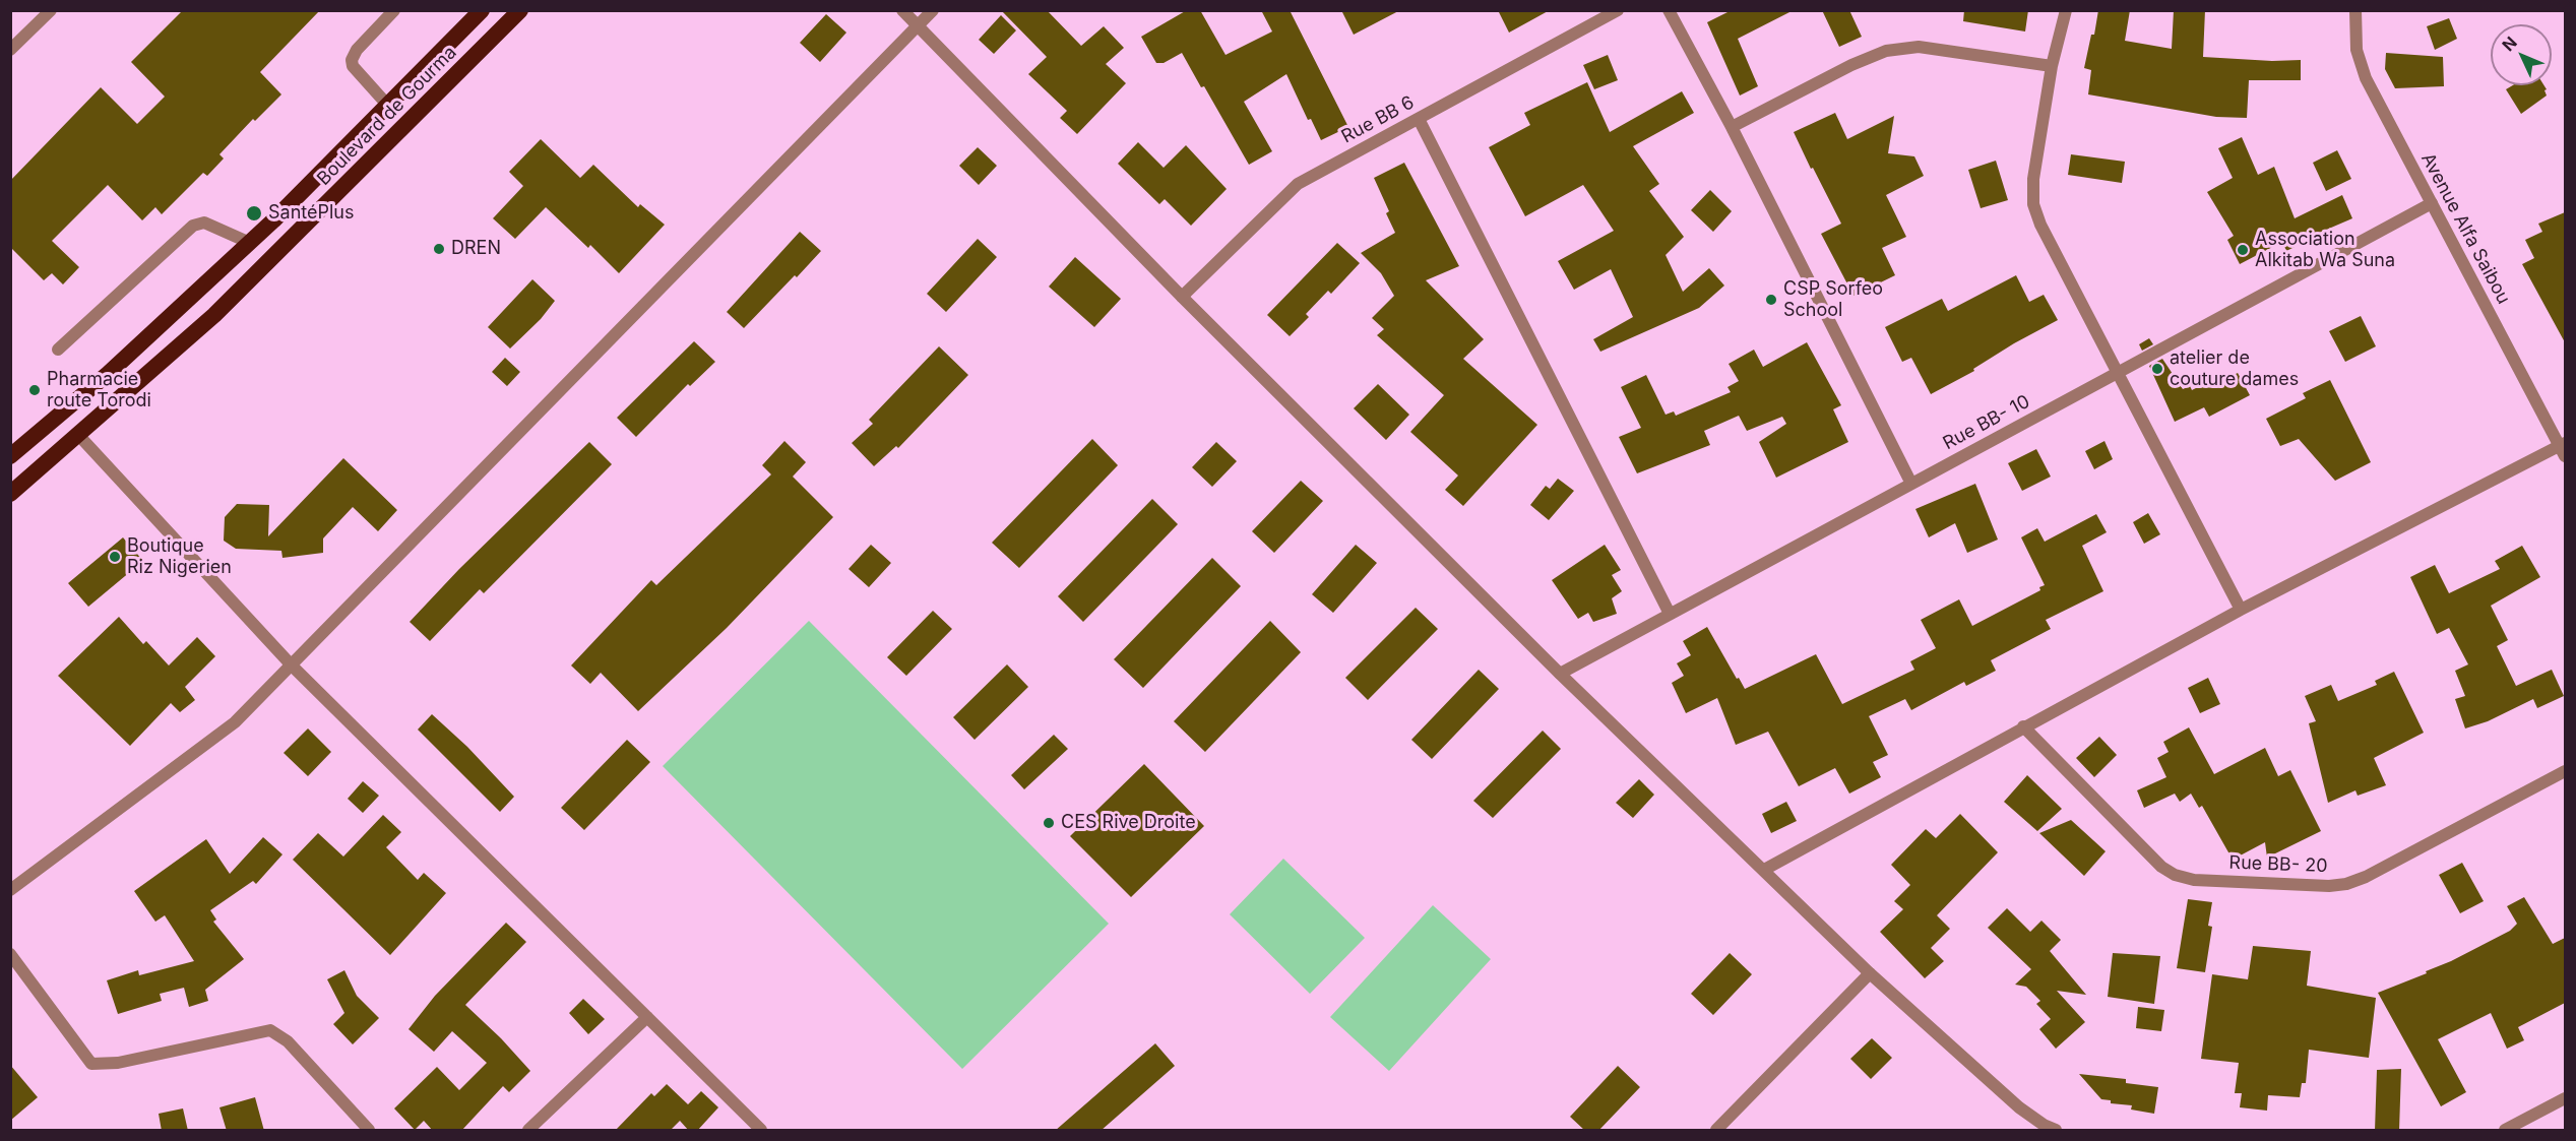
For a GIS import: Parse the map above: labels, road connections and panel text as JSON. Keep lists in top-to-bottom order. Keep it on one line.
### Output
{"streets":{"highway":["Boulevard de Gourma"],"street":["Rue BB 6","Avenue Alfa Saibou","Rue BB- 10","Rue BB- 20"]},"crossings":[["Avenue Alfa Saibou","Rue BB- 10"]],"places":["SantéPlus","DREN","Association Alkitab Wa Suna","CSP Sorfeo School","atelier de couture dames","Pharmacie route Torodi","Boutique Riz Nigerien","CES Rive Droite"],"north":"top left"}
